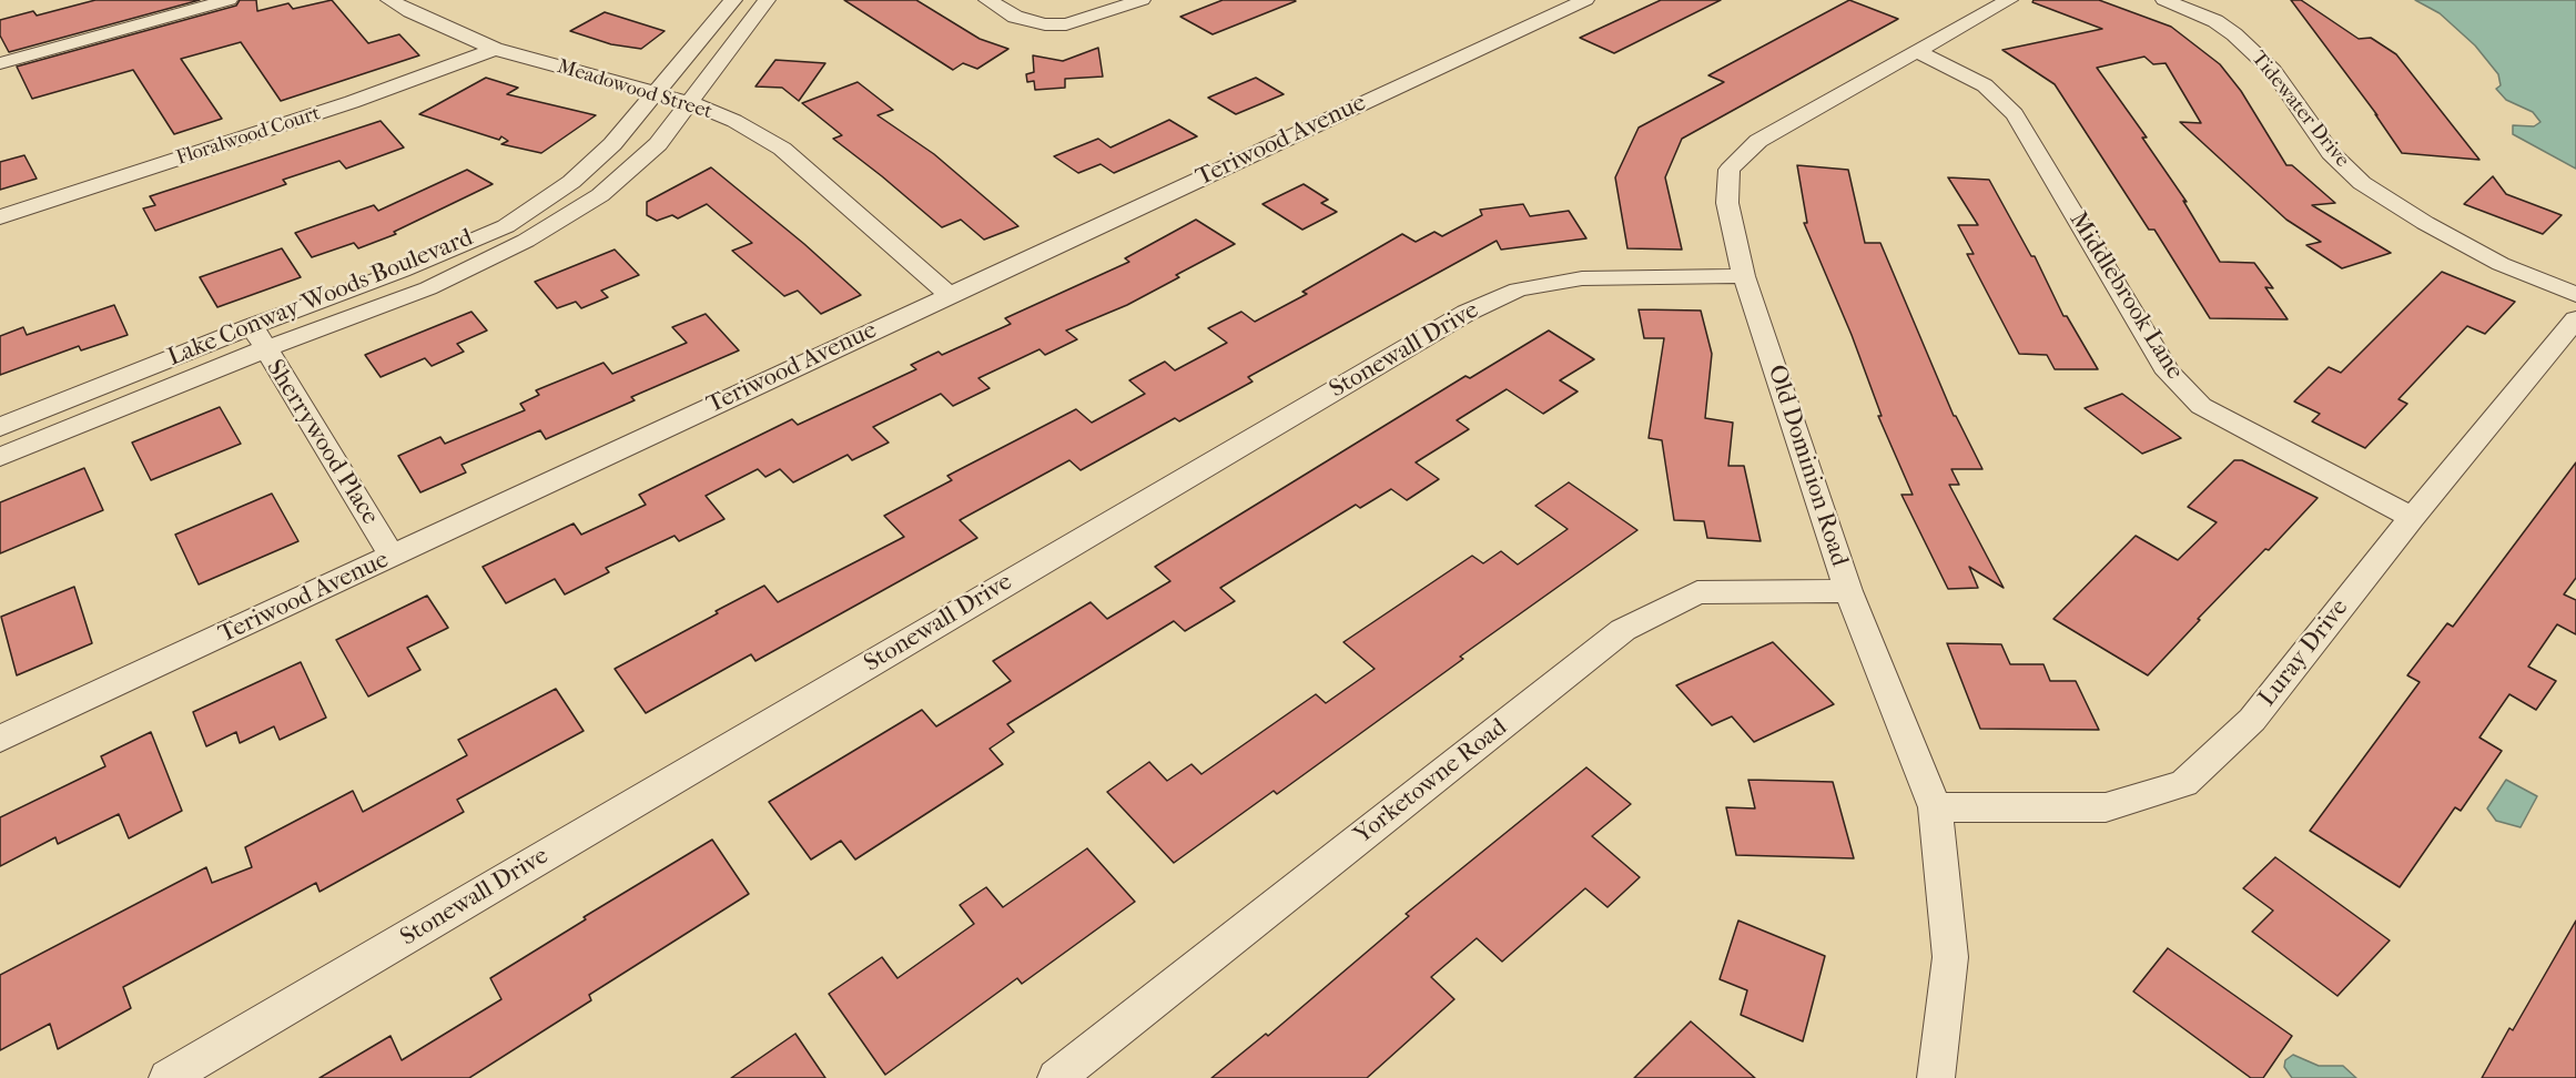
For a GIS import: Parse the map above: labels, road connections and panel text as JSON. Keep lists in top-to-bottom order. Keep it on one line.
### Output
{"streets":{"street":["Meadowood Street","Tidewater Drive","Floralwood Court","Teriwood Avenue","Middlebrook Lane","Lake Conway Woods Boulevard","Stonewall Drive","Sherrywood Place","Old Dominion Road","Luray Drive","Yorketowne Road"]},"crossings":[["Meadowood Street","Floralwood Court"],["Meadowood Street","Teriwood Avenue"],["Meadowood Street","Lake Conway Woods Boulevard"],["Teriwood Avenue","Sherrywood Place"],["Middlebrook Lane","Old Dominion Road"],["Middlebrook Lane","Luray Drive"],["Lake Conway Woods Boulevard","Sherrywood Place"],["Stonewall Drive","Old Dominion Road"],["Old Dominion Road","Luray Drive"],["Old Dominion Road","Yorketowne Road"]]}
